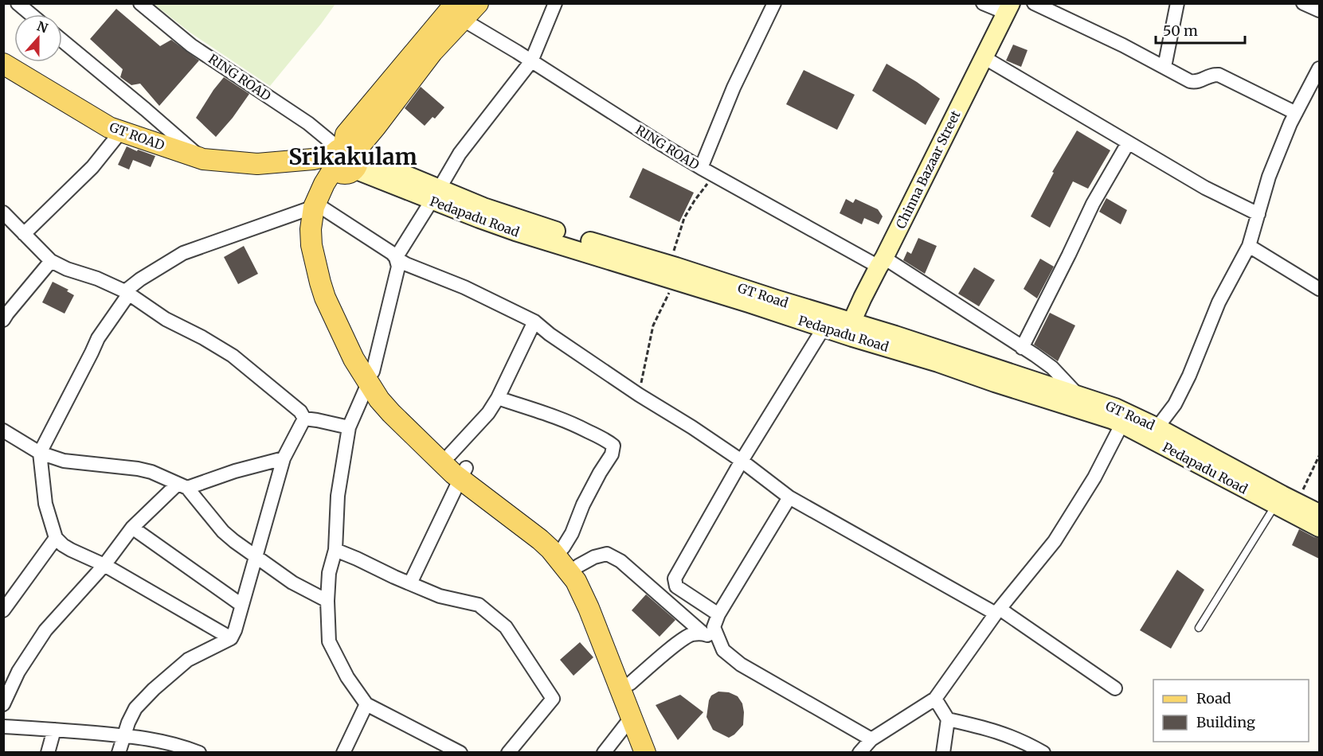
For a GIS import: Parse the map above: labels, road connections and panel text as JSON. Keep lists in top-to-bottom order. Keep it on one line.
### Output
{"streets":{"main road":["GT ROAD","Chinna Bazaar Street","Pedapadu Road","GT Road"],"street":["RING ROAD"]},"crossings":[["RING ROAD","GT ROAD"],["RING ROAD","Chinna Bazaar Street"],["RING ROAD","GT Road"],["Chinna Bazaar Street","Pedapadu Road"],["Chinna Bazaar Street","GT Road"],["Pedapadu Road","GT Road"]],"districts":["Srikakulam"],"legend":["Road","Building"],"scale_bar":"50 m","north":"top"}
